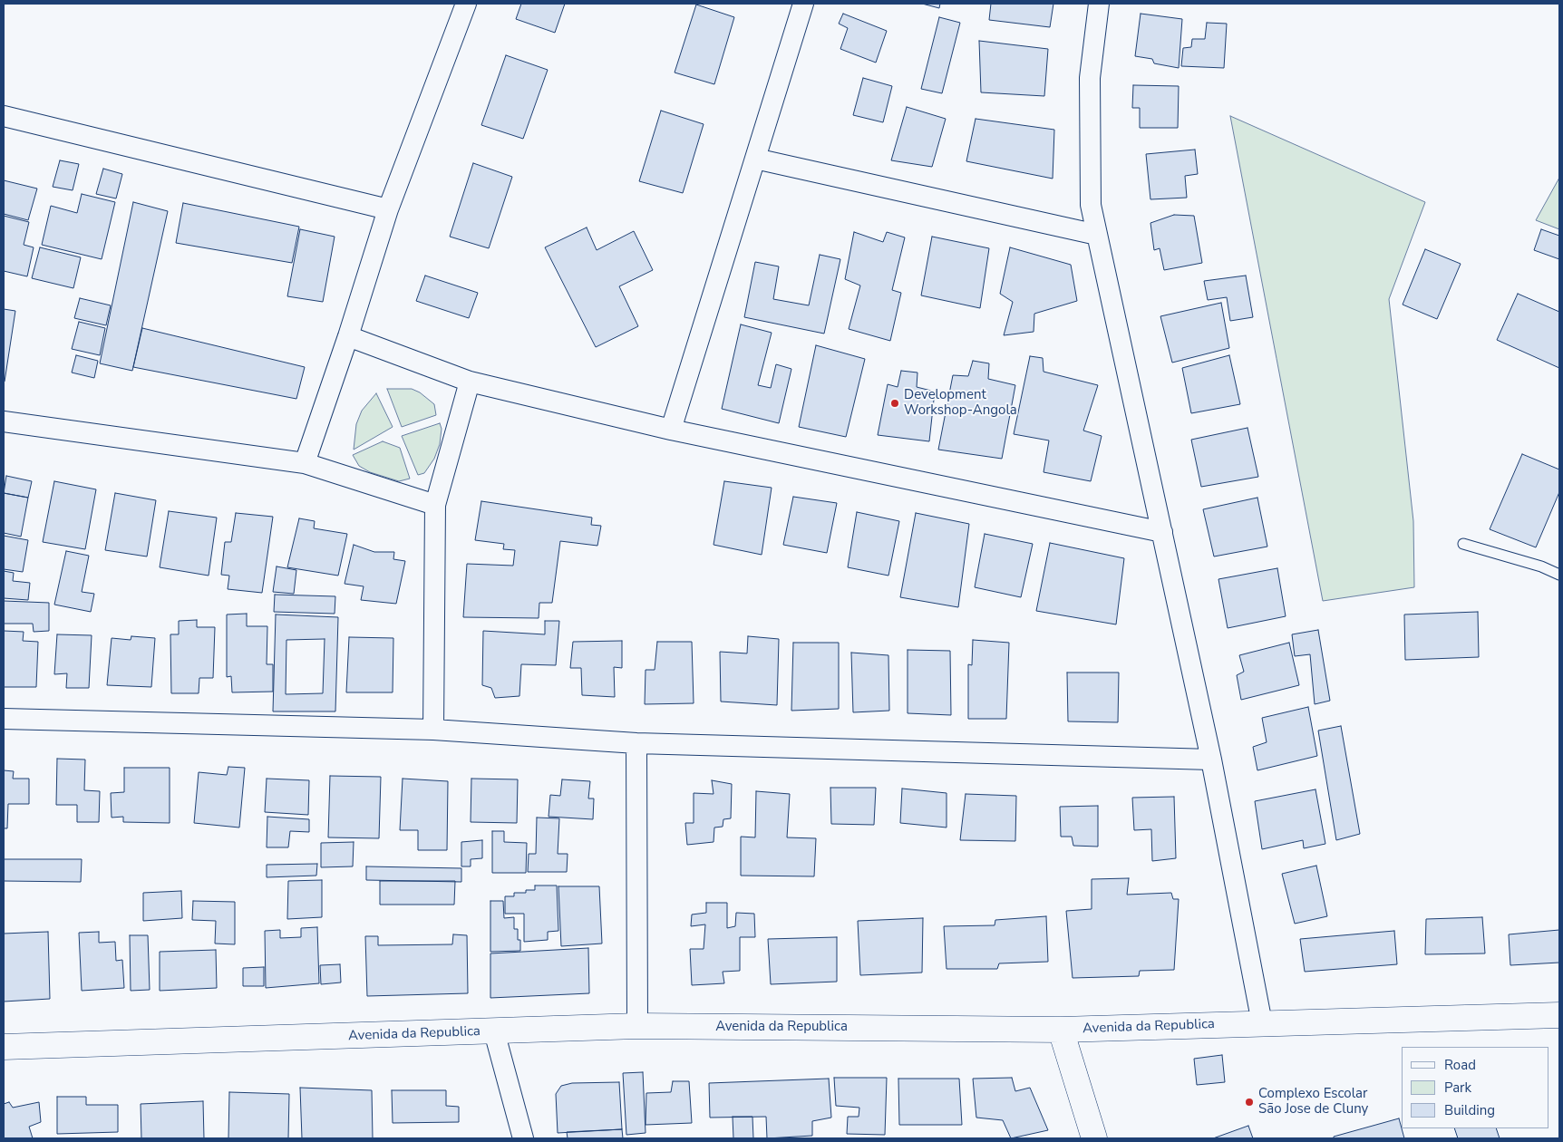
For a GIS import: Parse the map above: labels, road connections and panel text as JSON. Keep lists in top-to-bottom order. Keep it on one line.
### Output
{"streets":{"street":["Avenida da Republica"]},"places":["Development Workshop-Angola","Complexo Escolar São Jose de Cluny"],"legend":["Road","Park","Building"]}
